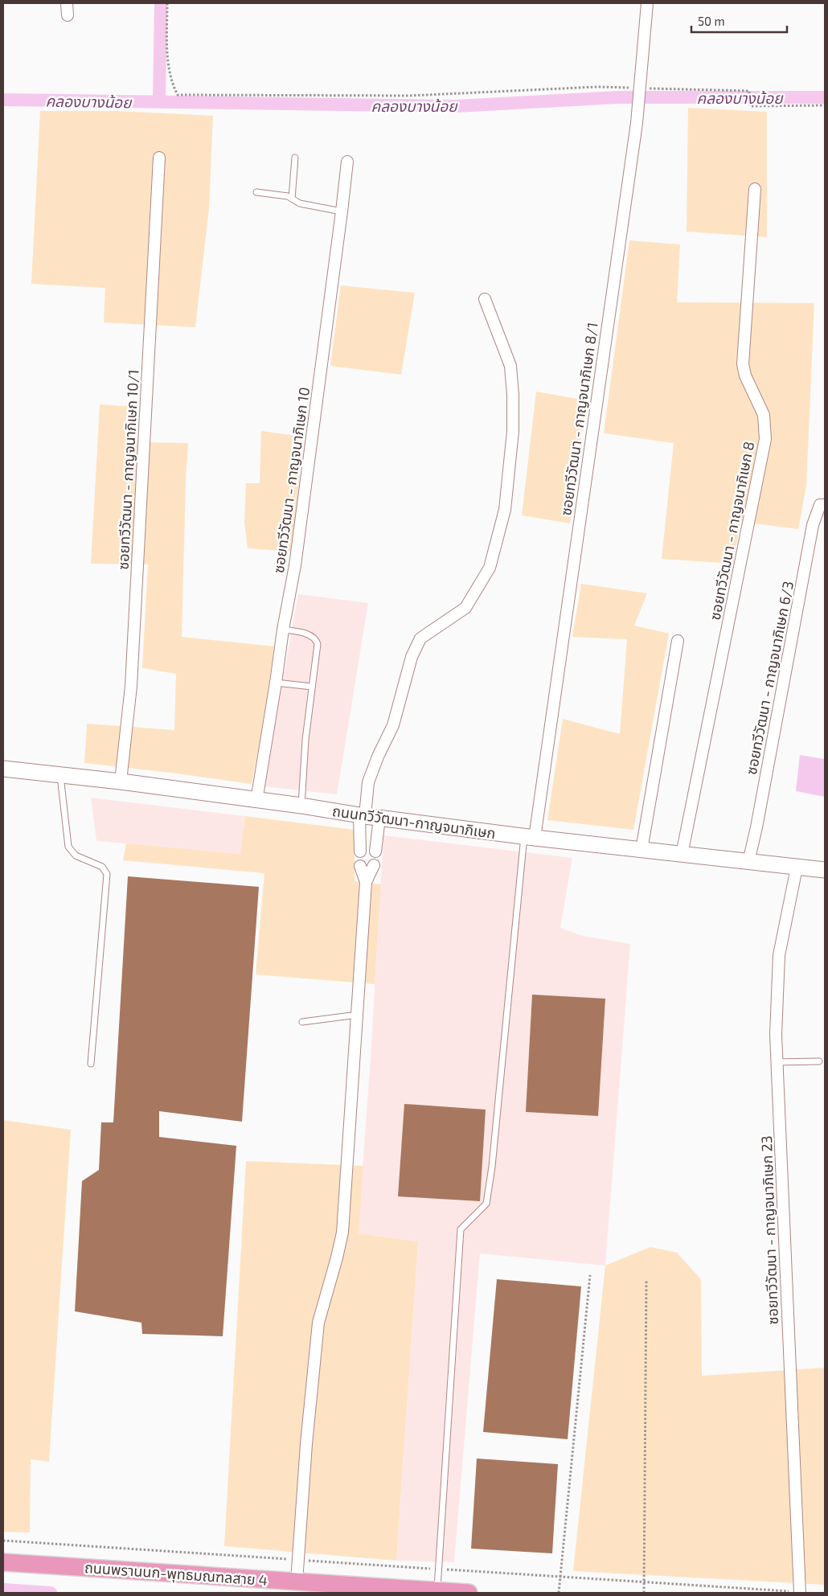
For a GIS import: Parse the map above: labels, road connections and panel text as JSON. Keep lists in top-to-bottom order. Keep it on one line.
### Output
{"streets":{"main road":["ถนนพรานนก-พุทธมณฑลสาย 4"],"street":["ซอยทวีวัฒนา - กาญจนาภิเษก 8/1","ซอยทวีวัฒนา - กาญจนาภิเษก 10/1","ซอยทวีวัฒนา - กาญจนาภิเษก 10","ซอยทวีวัฒนา - กาญจนาภิเษก 8","ซอยทวีวัฒนา - กาญจนาภิเษก 6/3","ถนนทวีวัฒนา-กาญจนาภิเษก","ซอยทวีวัฒนา - กาญจนาภิเษก 23"]},"crossings":[["ซอยทวีวัฒนา - กาญจนาภิเษก 8/1","ถนนทวีวัฒนา-กาญจนาภิเษก"],["ซอยทวีวัฒนา - กาญจนาภิเษก 10/1","ถนนทวีวัฒนา-กาญจนาภิเษก"],["ซอยทวีวัฒนา - กาญจนาภิเษก 10","ถนนทวีวัฒนา-กาญจนาภิเษก"],["ซอยทวีวัฒนา - กาญจนาภิเษก 8","ถนนทวีวัฒนา-กาญจนาภิเษก"],["ซอยทวีวัฒนา - กาญจนาภิเษก 6/3","ถนนทวีวัฒนา-กาญจนาภิเษก"],["ถนนทวีวัฒนา-กาญจนาภิเษก","ซอยทวีวัฒนา - กาญจนาภิเษก 23"]],"water":["คลองบางน้อย"],"scale_bar":"50 m"}
